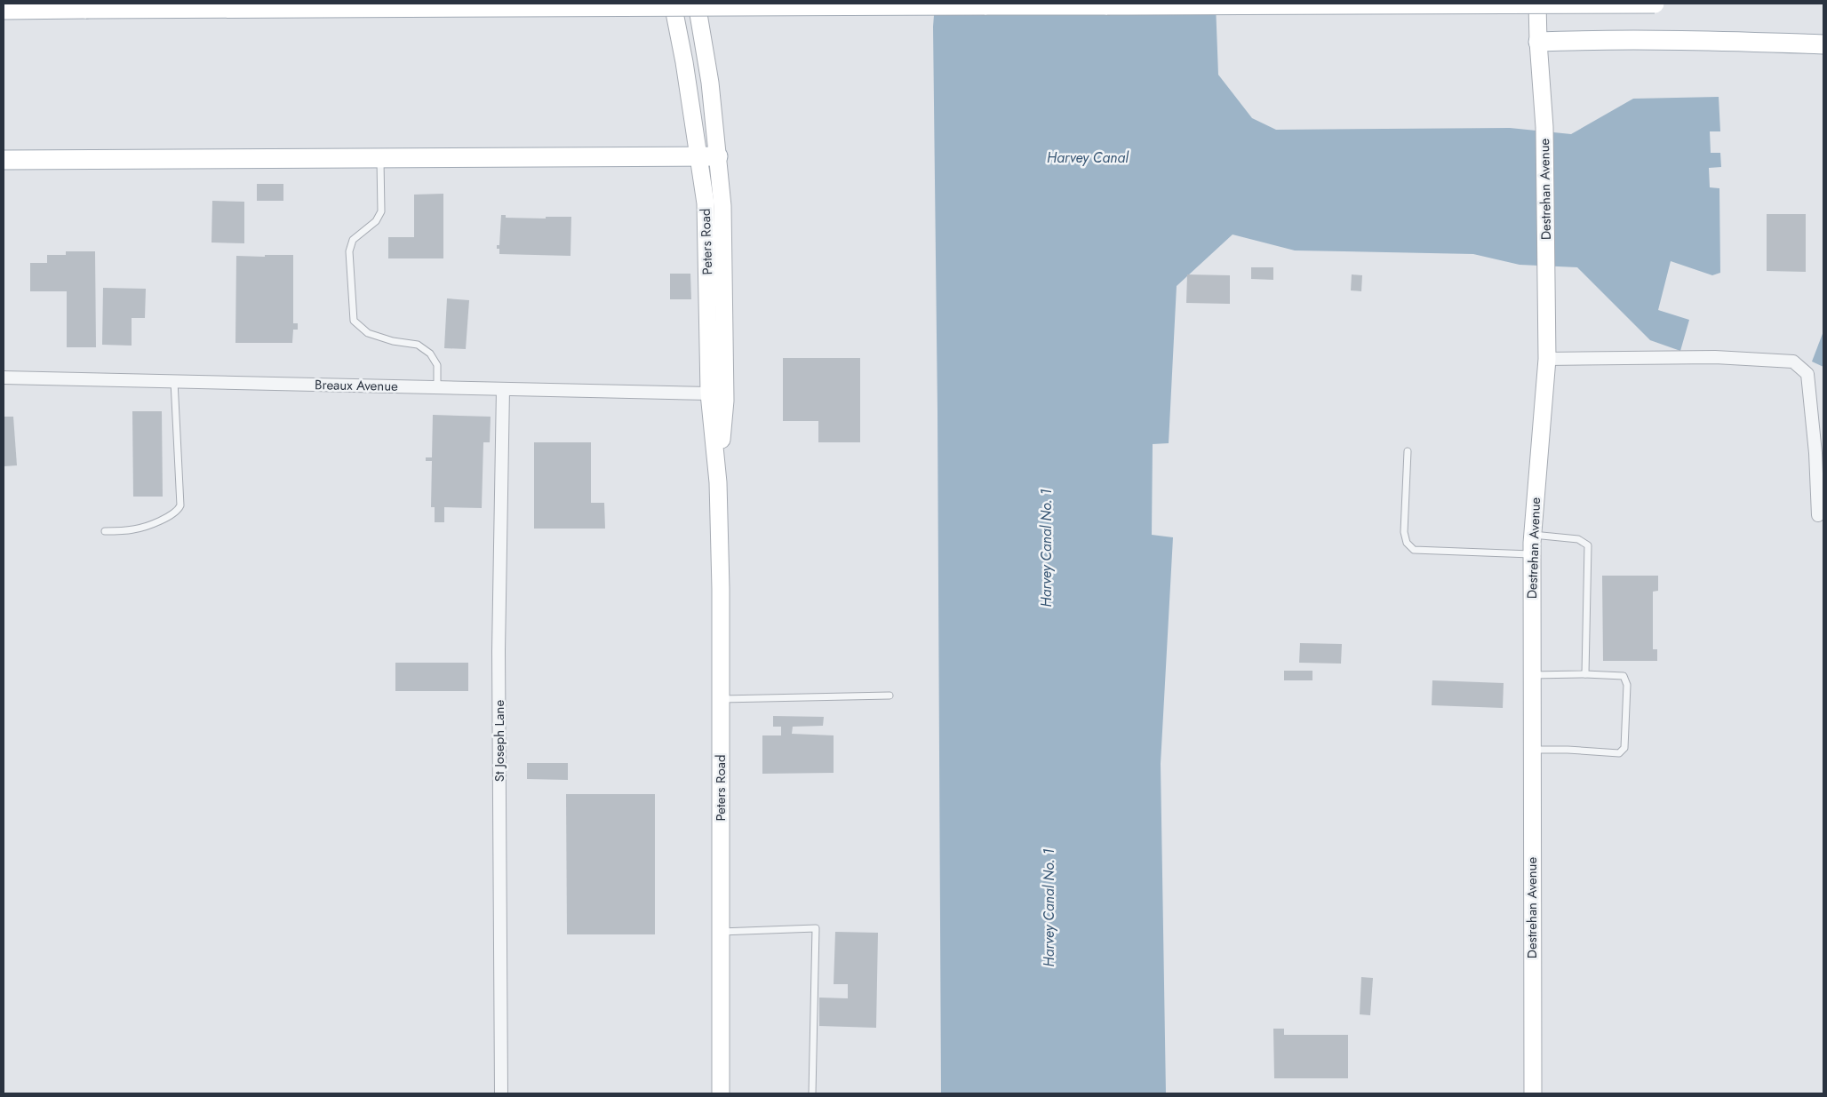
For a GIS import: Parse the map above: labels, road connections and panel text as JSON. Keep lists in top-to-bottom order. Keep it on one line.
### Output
{"streets":{"main road":["Destrehan Avenue","Peters Road"],"street":["Breaux Avenue","St Joseph Lane"]},"crossings":[["Peters Road","Breaux Avenue"],["Breaux Avenue","St Joseph Lane"]],"water":["Harvey Canal","Harvey Canal No. 1"]}
